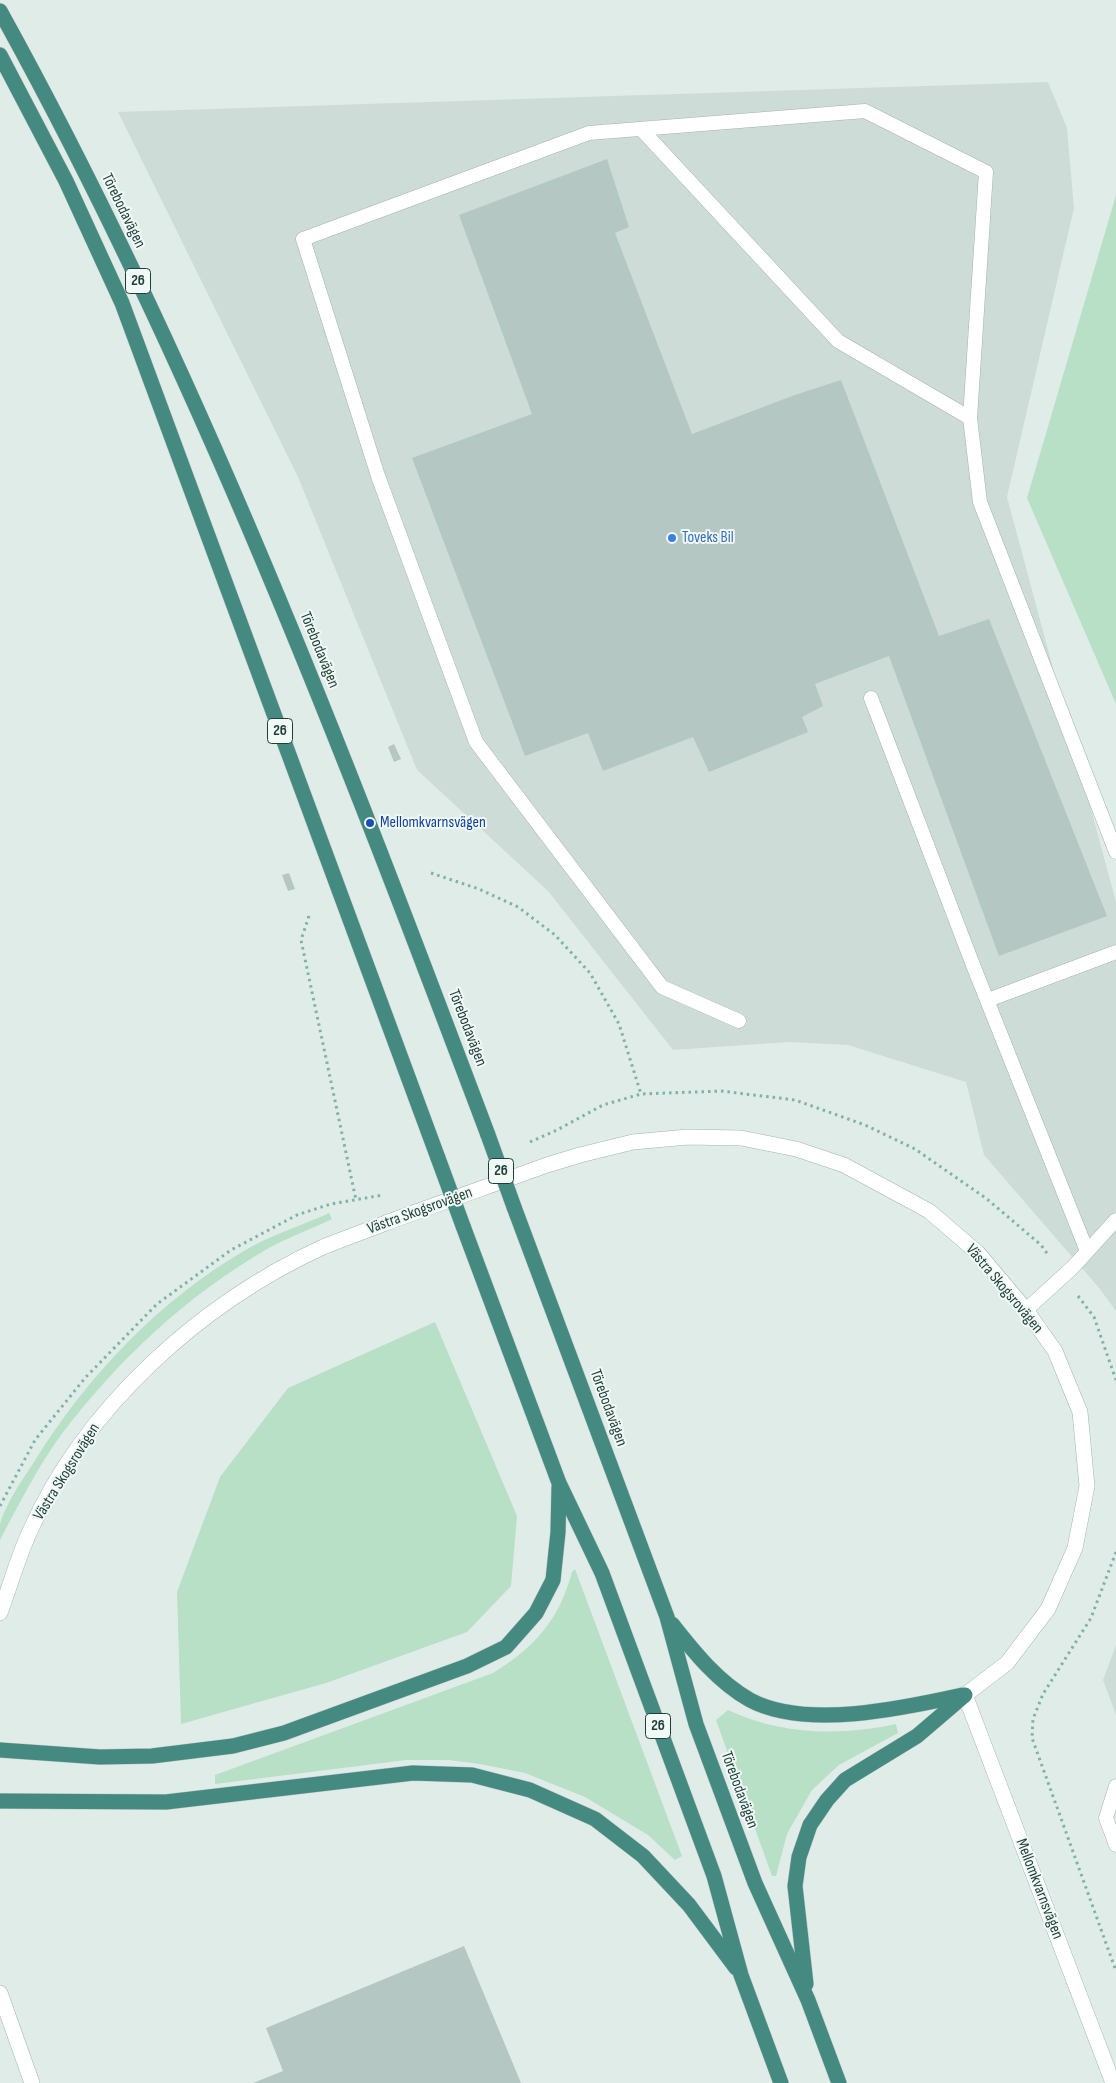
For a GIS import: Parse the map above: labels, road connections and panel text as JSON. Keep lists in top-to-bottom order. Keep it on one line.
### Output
{"streets":{"highway":["Törebodavägen","26"],"street":["Västra Skogsrovägen","Mellomkvarnsvägen"]},"crossings":[["Västra Skogsrovägen","Mellomkvarnsvägen"]],"places":["Toveks Bil","Mellomkvarnsvägen"]}
